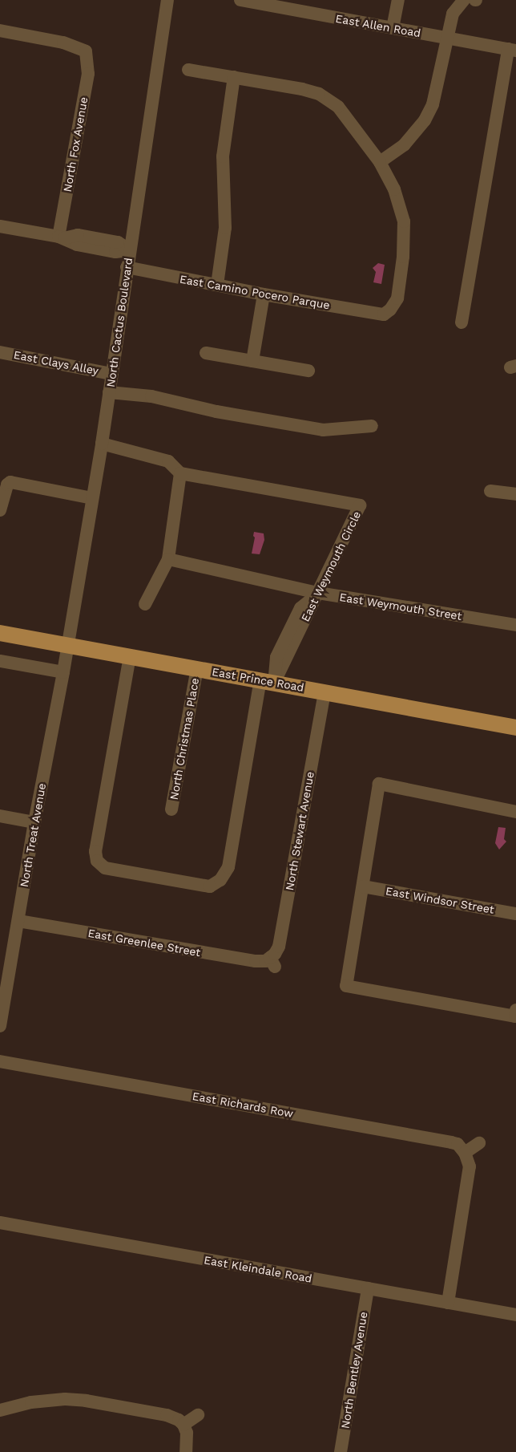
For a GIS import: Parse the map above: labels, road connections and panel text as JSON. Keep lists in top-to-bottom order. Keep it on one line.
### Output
{"streets":{"main road":["East Prince Road"],"street":["East Allen Road","North Fox Avenue","East Camino Pocero Parque","North Cactus Boulevard","East Clays Alley","East Weymouth Circle","East Weymouth Street","North Christmas Place","North Stewart Avenue","North Treat Avenue","East Windsor Street","East Greenlee Street","East Richards Row","East Kleindale Road","North Bentley Avenue"]},"crossings":[["East Camino Pocero Parque","North Cactus Boulevard"],["North Cactus Boulevard","East Clays Alley"],["North Cactus Boulevard","East Prince Road"],["North Cactus Boulevard","North Treat Avenue"],["East Weymouth Circle","East Weymouth Street"],["East Prince Road","North Christmas Place"],["East Prince Road","North Stewart Avenue"],["East Prince Road","North Treat Avenue"],["North Stewart Avenue","East Greenlee Street"],["North Treat Avenue","East Greenlee Street"],["East Kleindale Road","North Bentley Avenue"]]}
